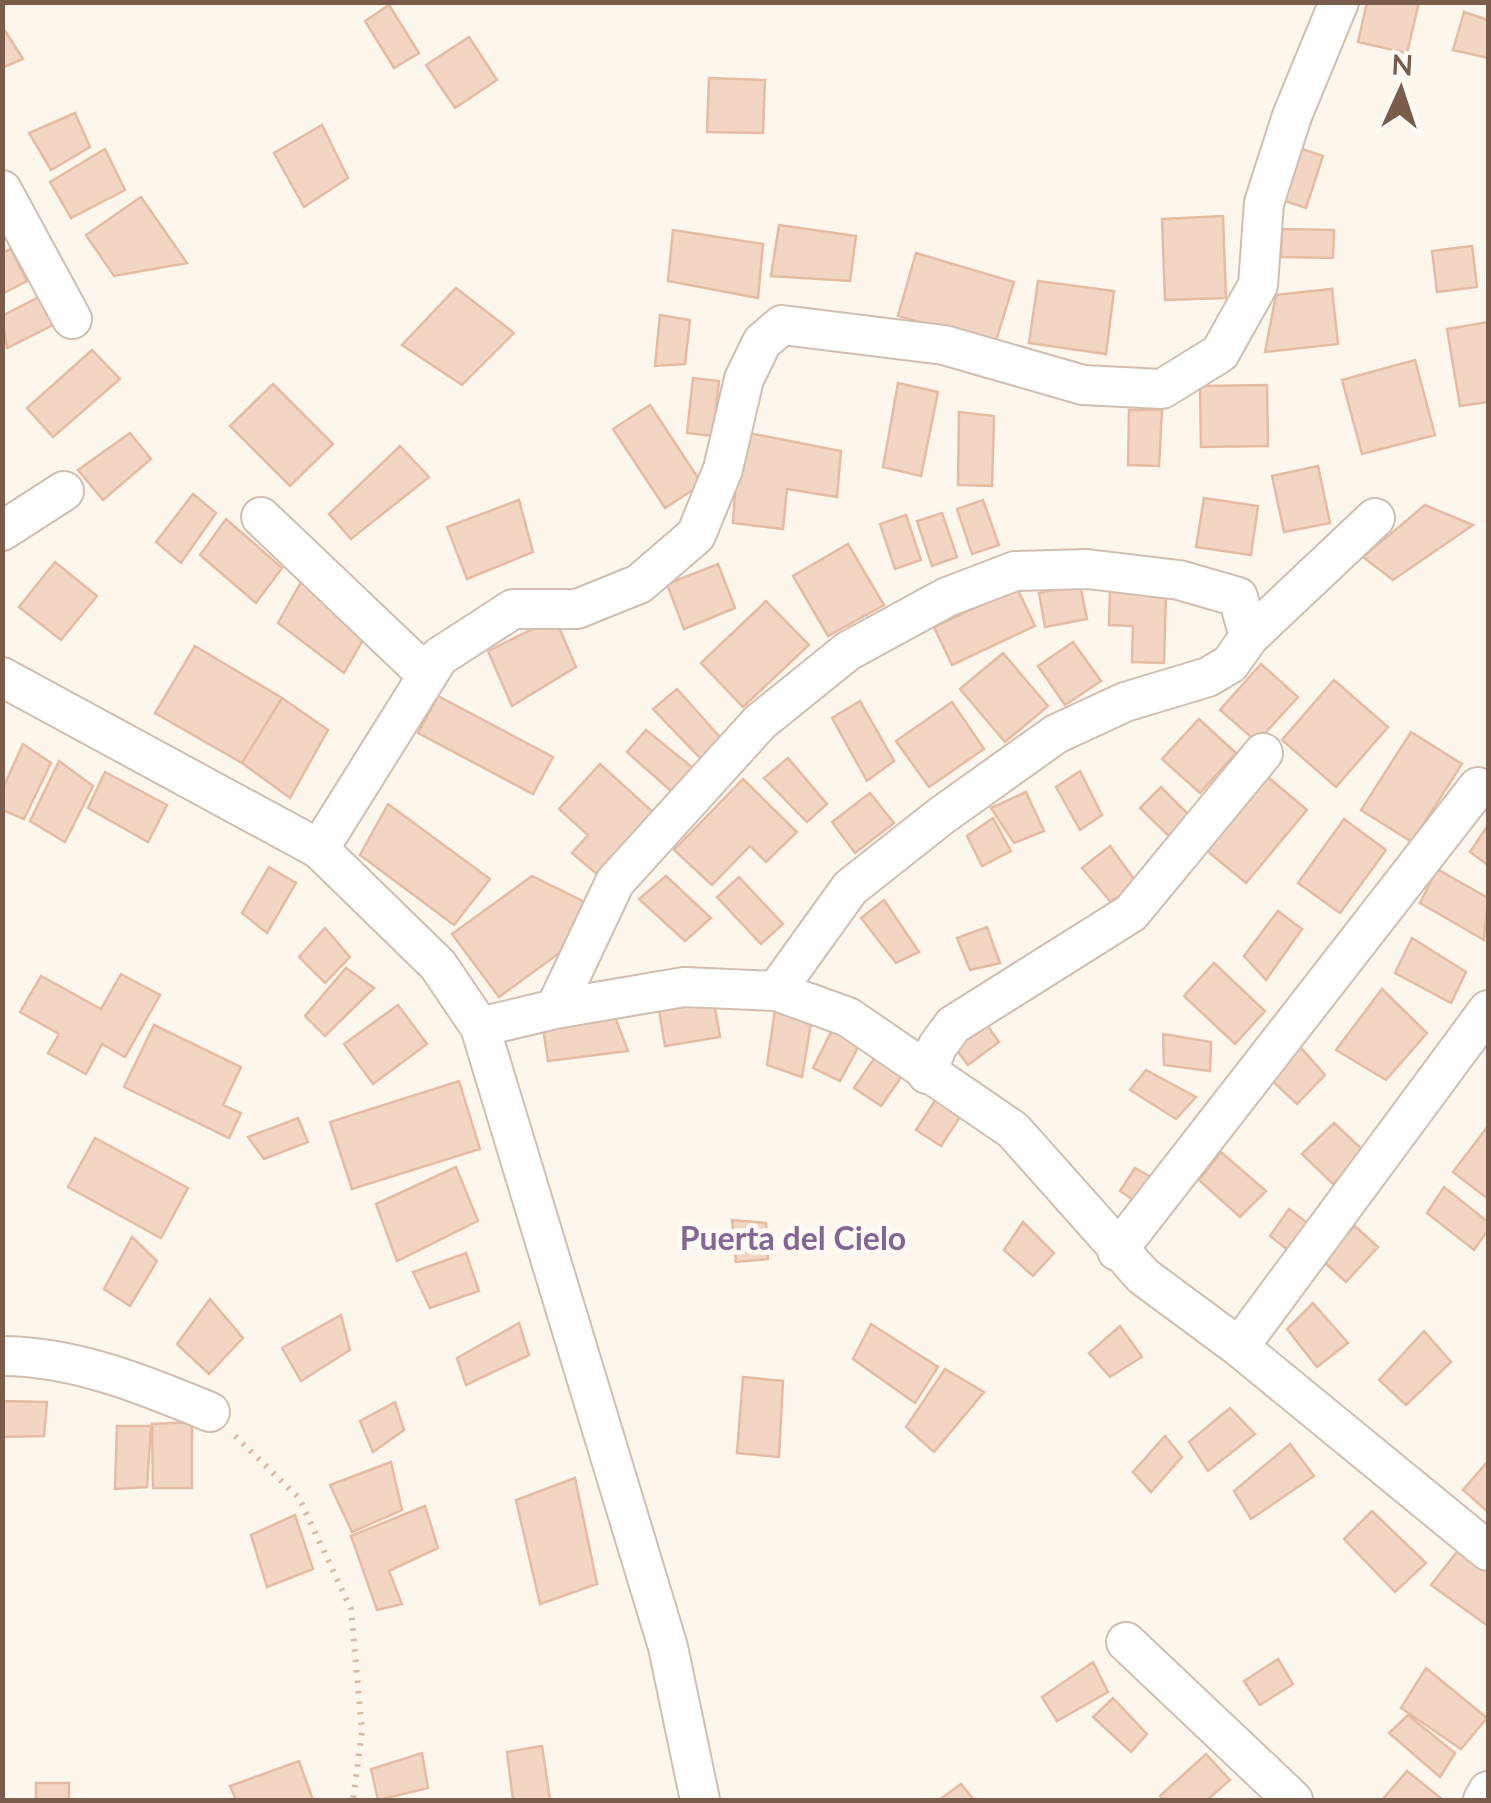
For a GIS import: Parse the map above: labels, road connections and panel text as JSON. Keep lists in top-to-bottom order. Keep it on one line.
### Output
{"districts":["Puerta del Cielo"],"north":"top"}
